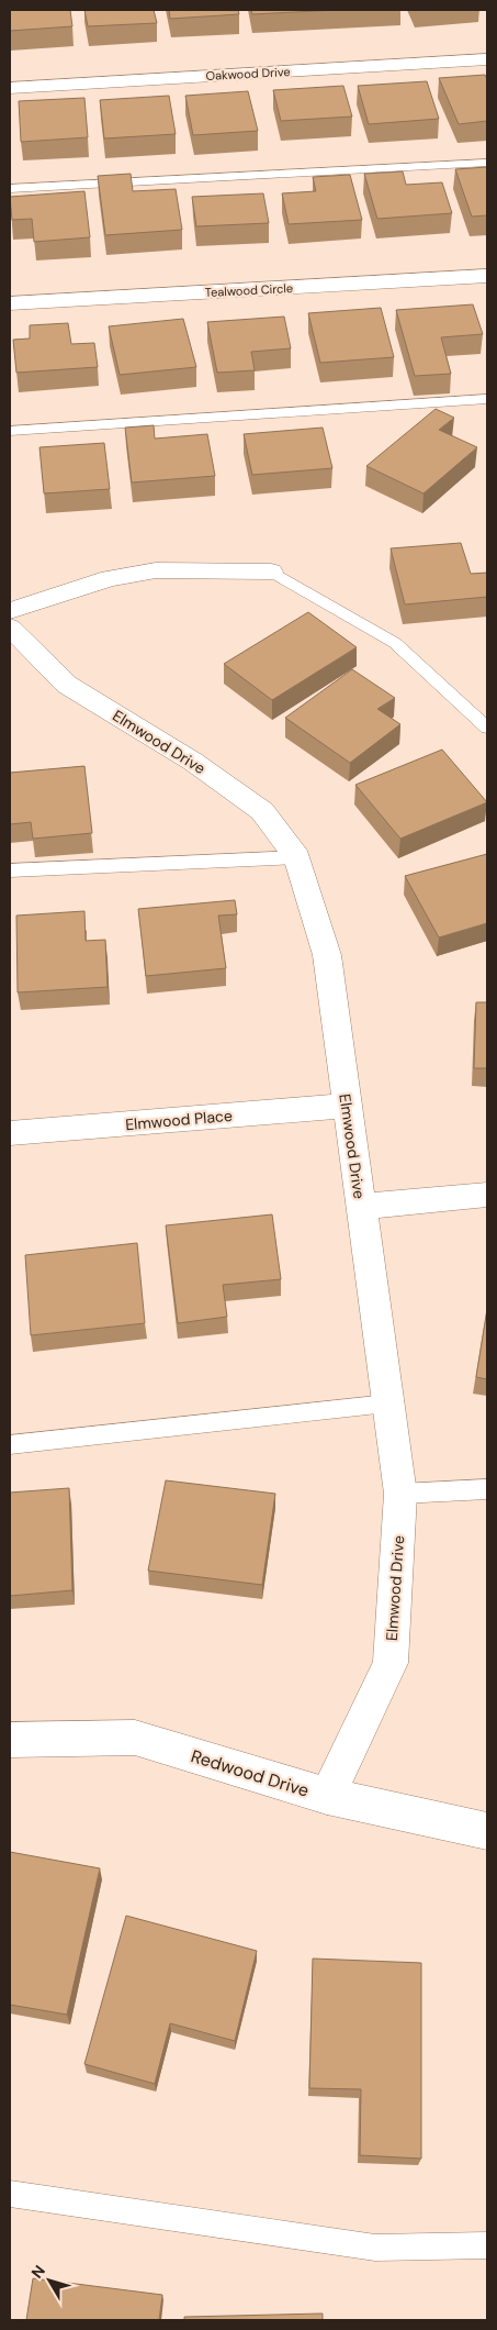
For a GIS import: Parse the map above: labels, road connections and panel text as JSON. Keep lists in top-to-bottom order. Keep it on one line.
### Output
{"streets":{"street":["Oakwood Drive","Tealwood Circle","Elmwood Drive","Elmwood Place","Redwood Drive"]},"crossings":[["Elmwood Drive","Elmwood Place"],["Elmwood Drive","Redwood Drive"]],"north":"top left"}
